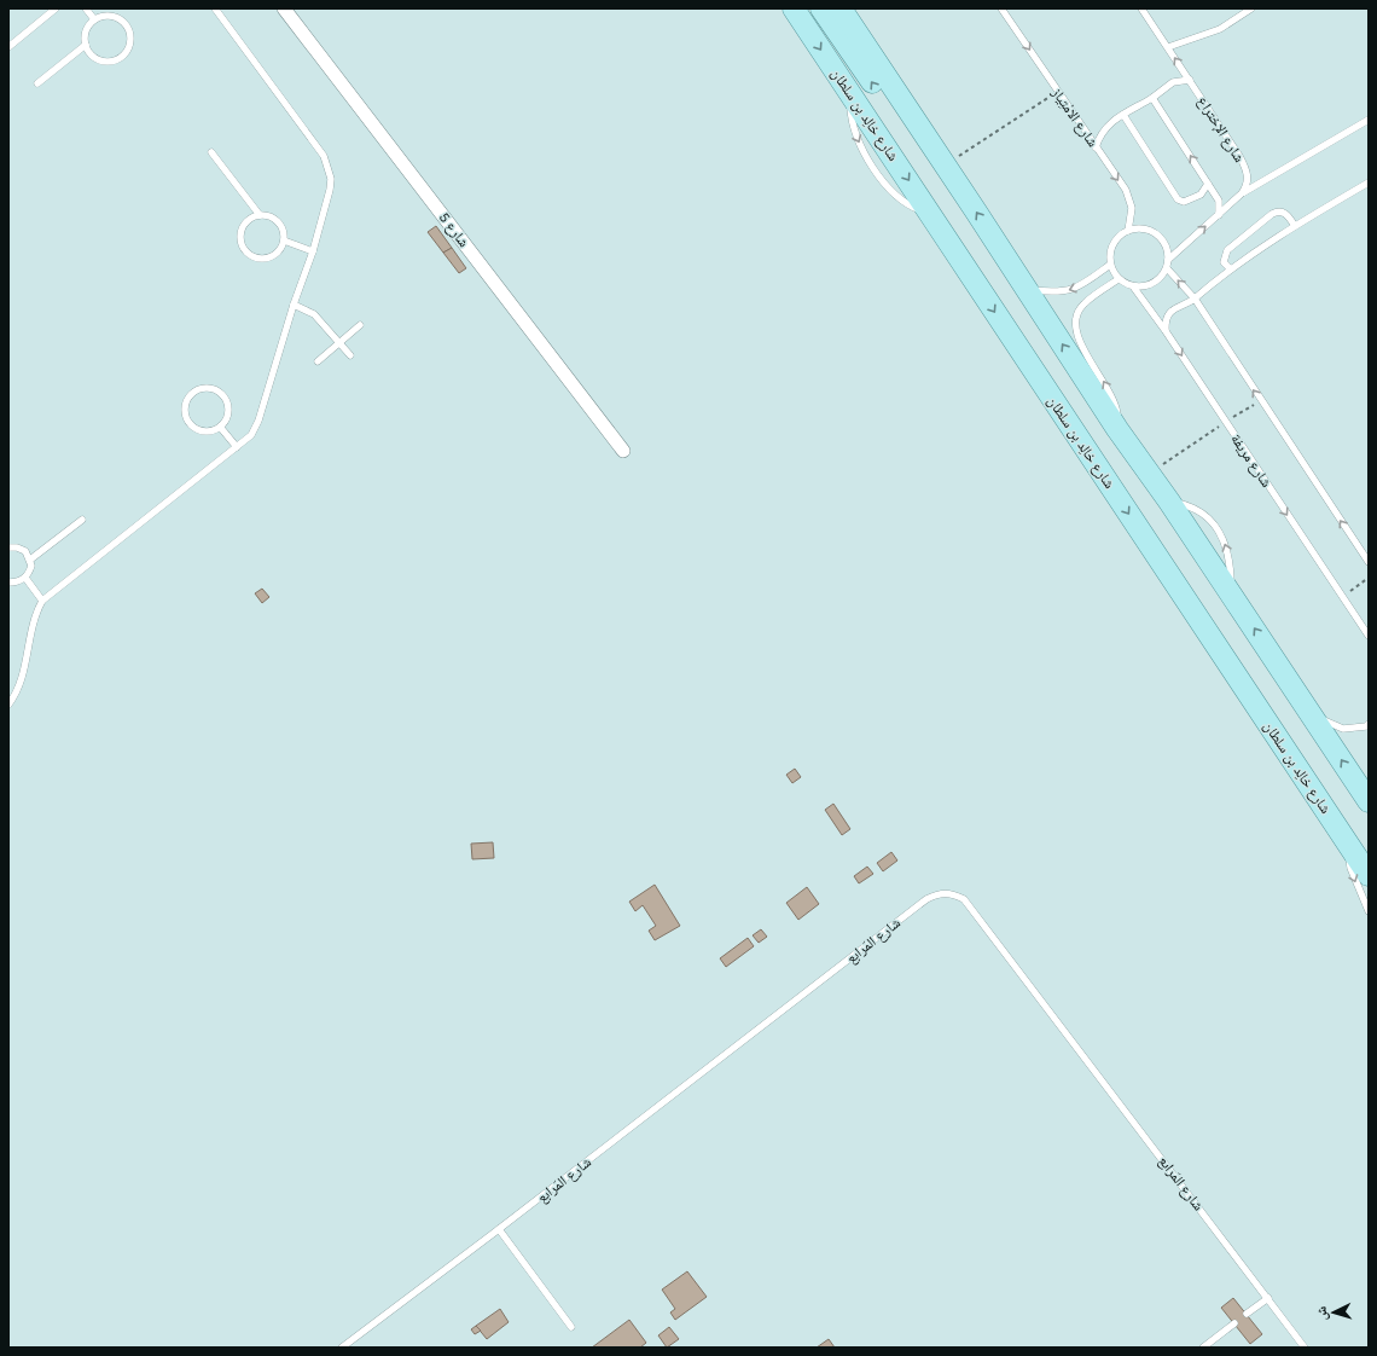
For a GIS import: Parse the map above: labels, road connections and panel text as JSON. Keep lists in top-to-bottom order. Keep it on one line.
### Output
{"streets":{"main road":["شارع خالِد بن سلطان"],"street":["شارع 5"],"lane":["شارع الامْتِياز","شارع الإختراع","شارع مريفة","شارع المَرابع"]},"crossings":[["شارع الامْتِياز","شارع مريفة"]],"one_way":["شارع الامْتِياز"],"north":"left"}
